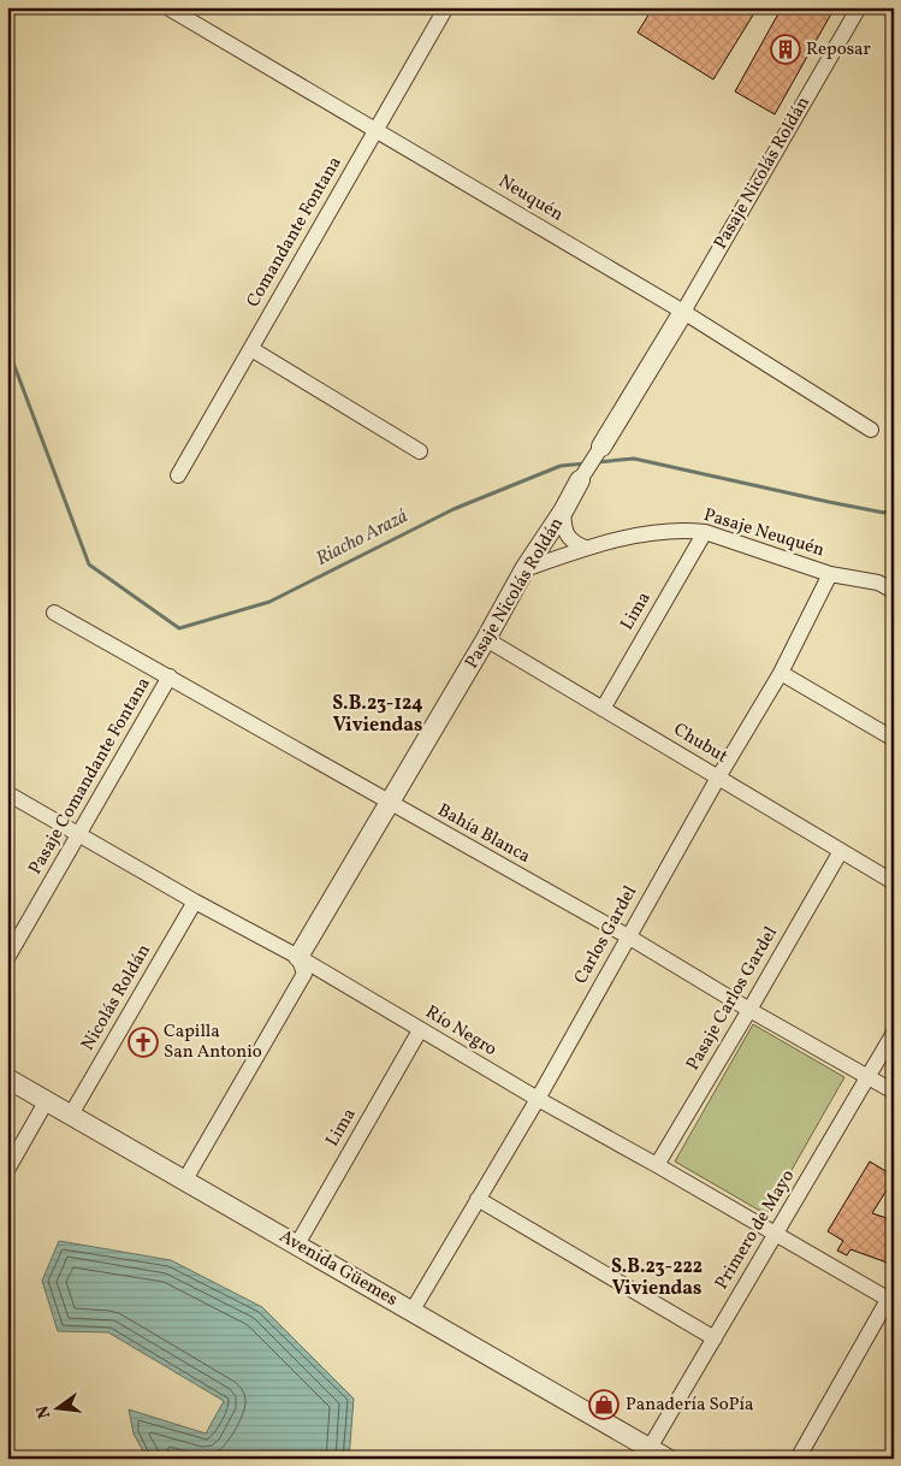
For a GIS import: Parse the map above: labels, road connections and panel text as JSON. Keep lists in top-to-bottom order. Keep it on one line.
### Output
{"streets":{"street":["Pasaje Nicolás Roldán","Neuquén","Comandante Fontana","Pasaje Neuquén","Lima","Chubut","Pasaje Comandante Fontana","Bahía Blanca","Carlos Gardel","Nicolás Roldán","Pasaje Carlos Gardel","Río Negro","Primero de Mayo","Avenida Güemes"]},"crossings":[["Pasaje Nicolás Roldán","Neuquén"],["Pasaje Nicolás Roldán","Pasaje Neuquén"],["Pasaje Nicolás Roldán","Chubut"],["Pasaje Nicolás Roldán","Bahía Blanca"],["Pasaje Nicolás Roldán","Río Negro"],["Neuquén","Comandante Fontana"],["Pasaje Neuquén","Lima"],["Pasaje Neuquén","Carlos Gardel"],["Lima","Chubut"],["Lima","Río Negro"],["Lima","Avenida Güemes"],["Chubut","Carlos Gardel"],["Chubut","Pasaje Carlos Gardel"],["Pasaje Comandante Fontana","Bahía Blanca"],["Pasaje Comandante Fontana","Río Negro"],["Bahía Blanca","Carlos Gardel"],["Bahía Blanca","Pasaje Carlos Gardel"],["Bahía Blanca","Primero de Mayo"],["Carlos Gardel","Río Negro"],["Carlos Gardel","Avenida Güemes"],["Nicolás Roldán","Río Negro"],["Nicolás Roldán","Avenida Güemes"],["Pasaje Carlos Gardel","Río Negro"],["Río Negro","Primero de Mayo"],["Primero de Mayo","Avenida Güemes"]],"districts":["S.B.23-124 Viviendas","S.B.23-222 Viviendas"],"water":["Riacho Arazá"],"places":{"building":["Reposar"],"church":["Capilla San Antonio"],"shop":["Panadería SoPía"]},"north":"left"}
